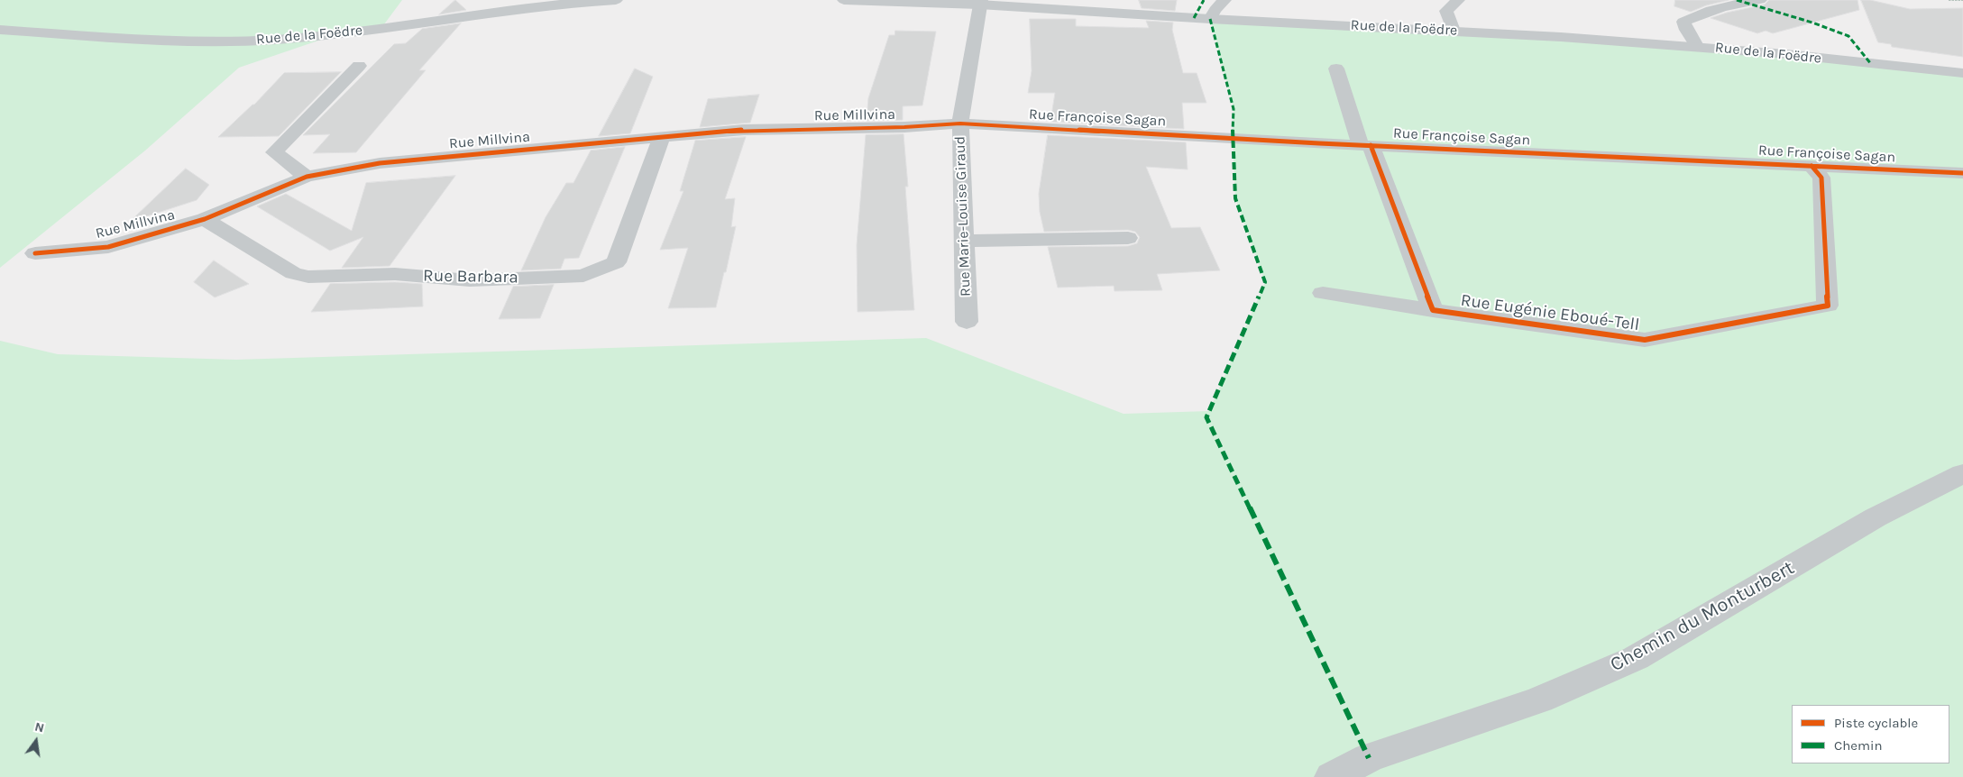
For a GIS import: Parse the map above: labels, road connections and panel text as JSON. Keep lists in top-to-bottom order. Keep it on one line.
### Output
{"streets":{"street":["Rue de la Foëdre","Rue Millvina","Rue Françoise Sagan","Rue Marie-Louise Giraud","Rue Barbara","Rue Eugénie Eboué-Tell","Chemin du Monturbert"]},"crossings":[["Rue de la Foëdre","Rue Marie-Louise Giraud"],["Rue Millvina","Rue Françoise Sagan"],["Rue Millvina","Rue Marie-Louise Giraud"],["Rue Millvina","Rue Barbara"],["Rue Françoise Sagan","Rue Marie-Louise Giraud"],["Rue Françoise Sagan","Rue Eugénie Eboué-Tell"]],"legend":["Piste cyclable","Chemin"],"north":"top"}
